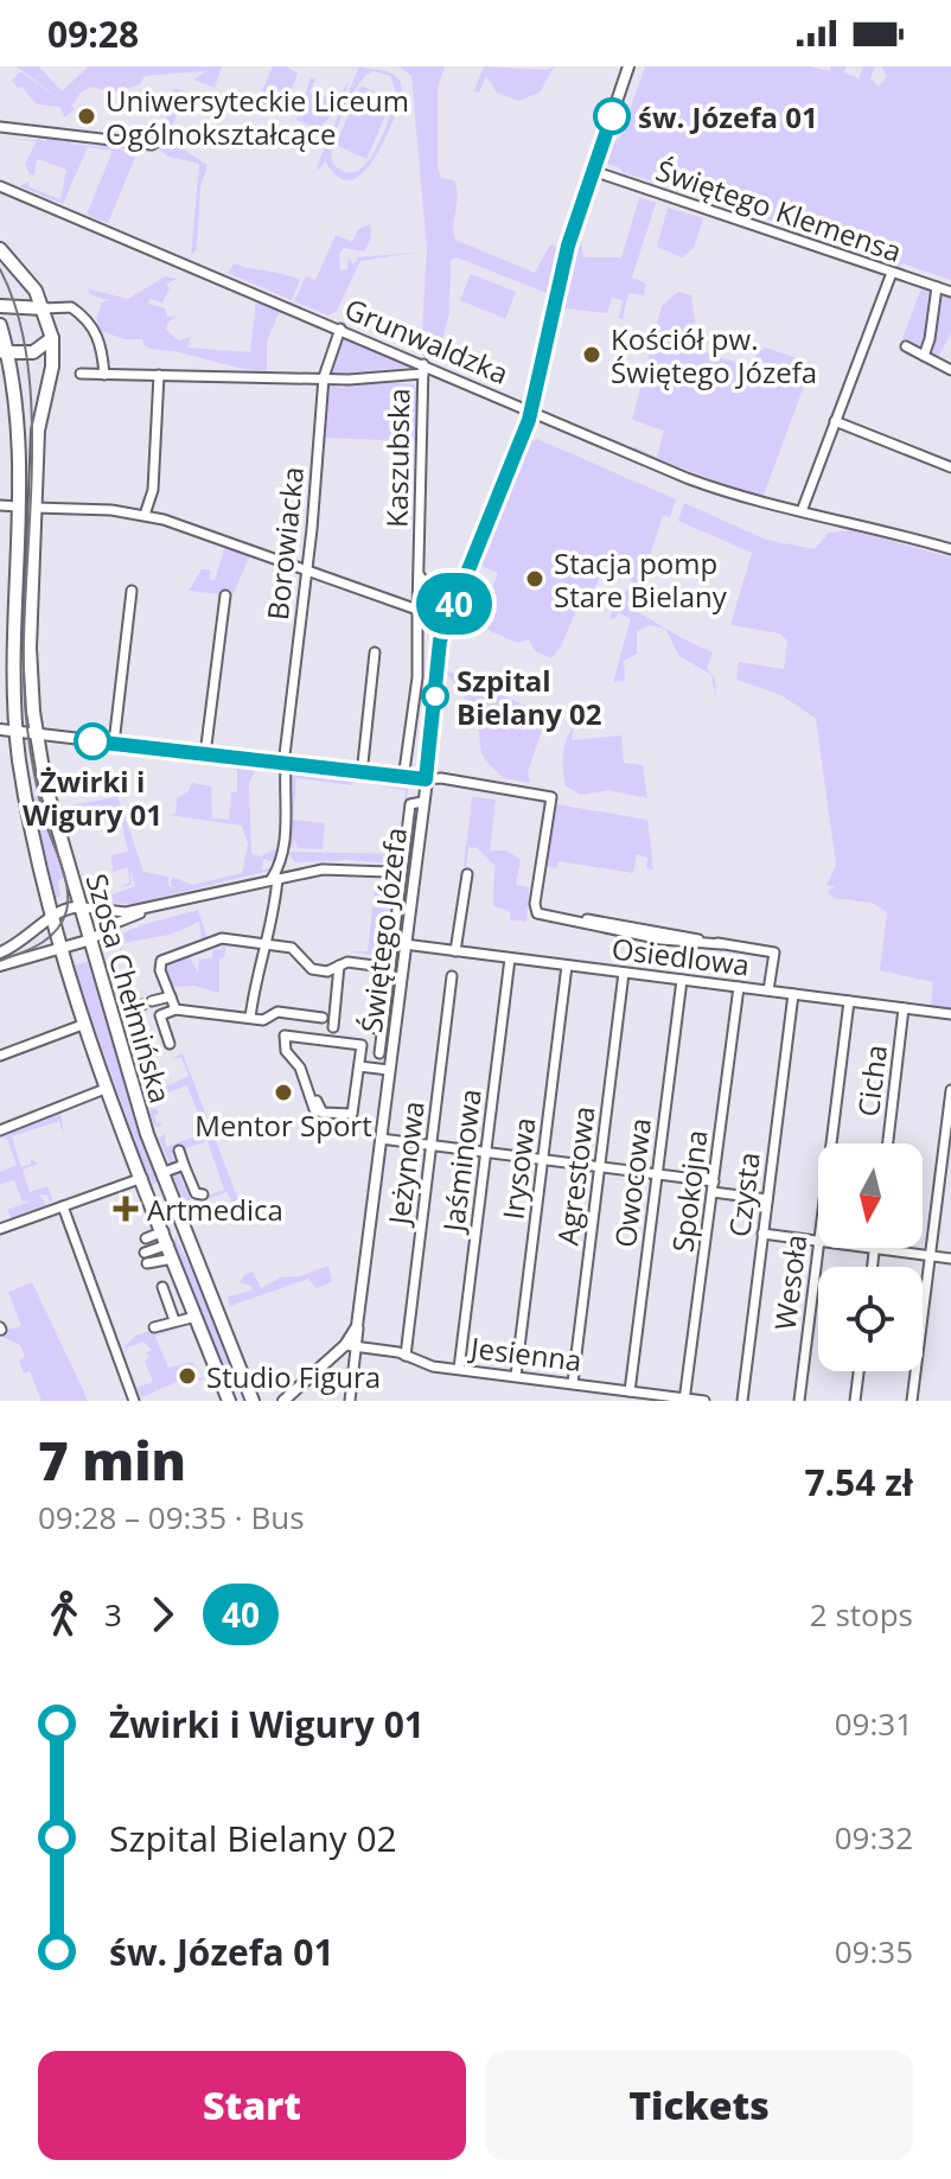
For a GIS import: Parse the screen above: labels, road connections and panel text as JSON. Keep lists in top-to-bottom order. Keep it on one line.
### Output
{"streets":{"main road":["Szosa Chełmińska"],"street":["Świętego Klemensa","Grunwaldzka","Kaszubska","Borowiacka","Świętego Józefa","Osiedlowa","Cicha","Jaśminowa","Jeżynowa","Irysowa","Agrestowa","Owocowa","Spokojna","Czysta","Wesoła","Jesienna"]},"crossings":[["Świętego Klemensa","Świętego Józefa"],["Grunwaldzka","Kaszubska"],["Grunwaldzka","Borowiacka"],["Grunwaldzka","Świętego Józefa"],["Świętego Józefa","Osiedlowa"],["Świętego Józefa","Jesienna"],["Osiedlowa","Cicha"],["Osiedlowa","Jaśminowa"],["Osiedlowa","Irysowa"],["Osiedlowa","Agrestowa"],["Osiedlowa","Owocowa"],["Osiedlowa","Spokojna"],["Osiedlowa","Czysta"],["Osiedlowa","Wesoła"],["Jaśminowa","Jesienna"],["Jeżynowa","Jesienna"],["Irysowa","Jesienna"],["Agrestowa","Jesienna"],["Owocowa","Jesienna"],["Spokojna","Jesienna"]],"places":{"other":["Uniwersyteckie Liceum Ogólnokształcące","św. Józefa 01","Kościół pw. Świętego Józefa","Stacja pomp Stare Bielany","Szpital Bielany 02","Żwirki i Wigury 01","Mentor Sport","Studio Figura"],"health":["Artmedica"]},"lines":["bus line 40"],"north":"bottom","page":{"status":"09:28","on_map":"40","heading":["7 min","09:28 – 09:35 · Bus","7.54 zł"],"legs":["3","40","2 stops"],"list":[{"name":"Żwirki i Wigury 01","value":"09:31"},{"name":"Szpital Bielany 02","value":"09:32"},{"name":"św. Józefa 01","value":"09:35"}],"buttons":["Start","Tickets"]}}
